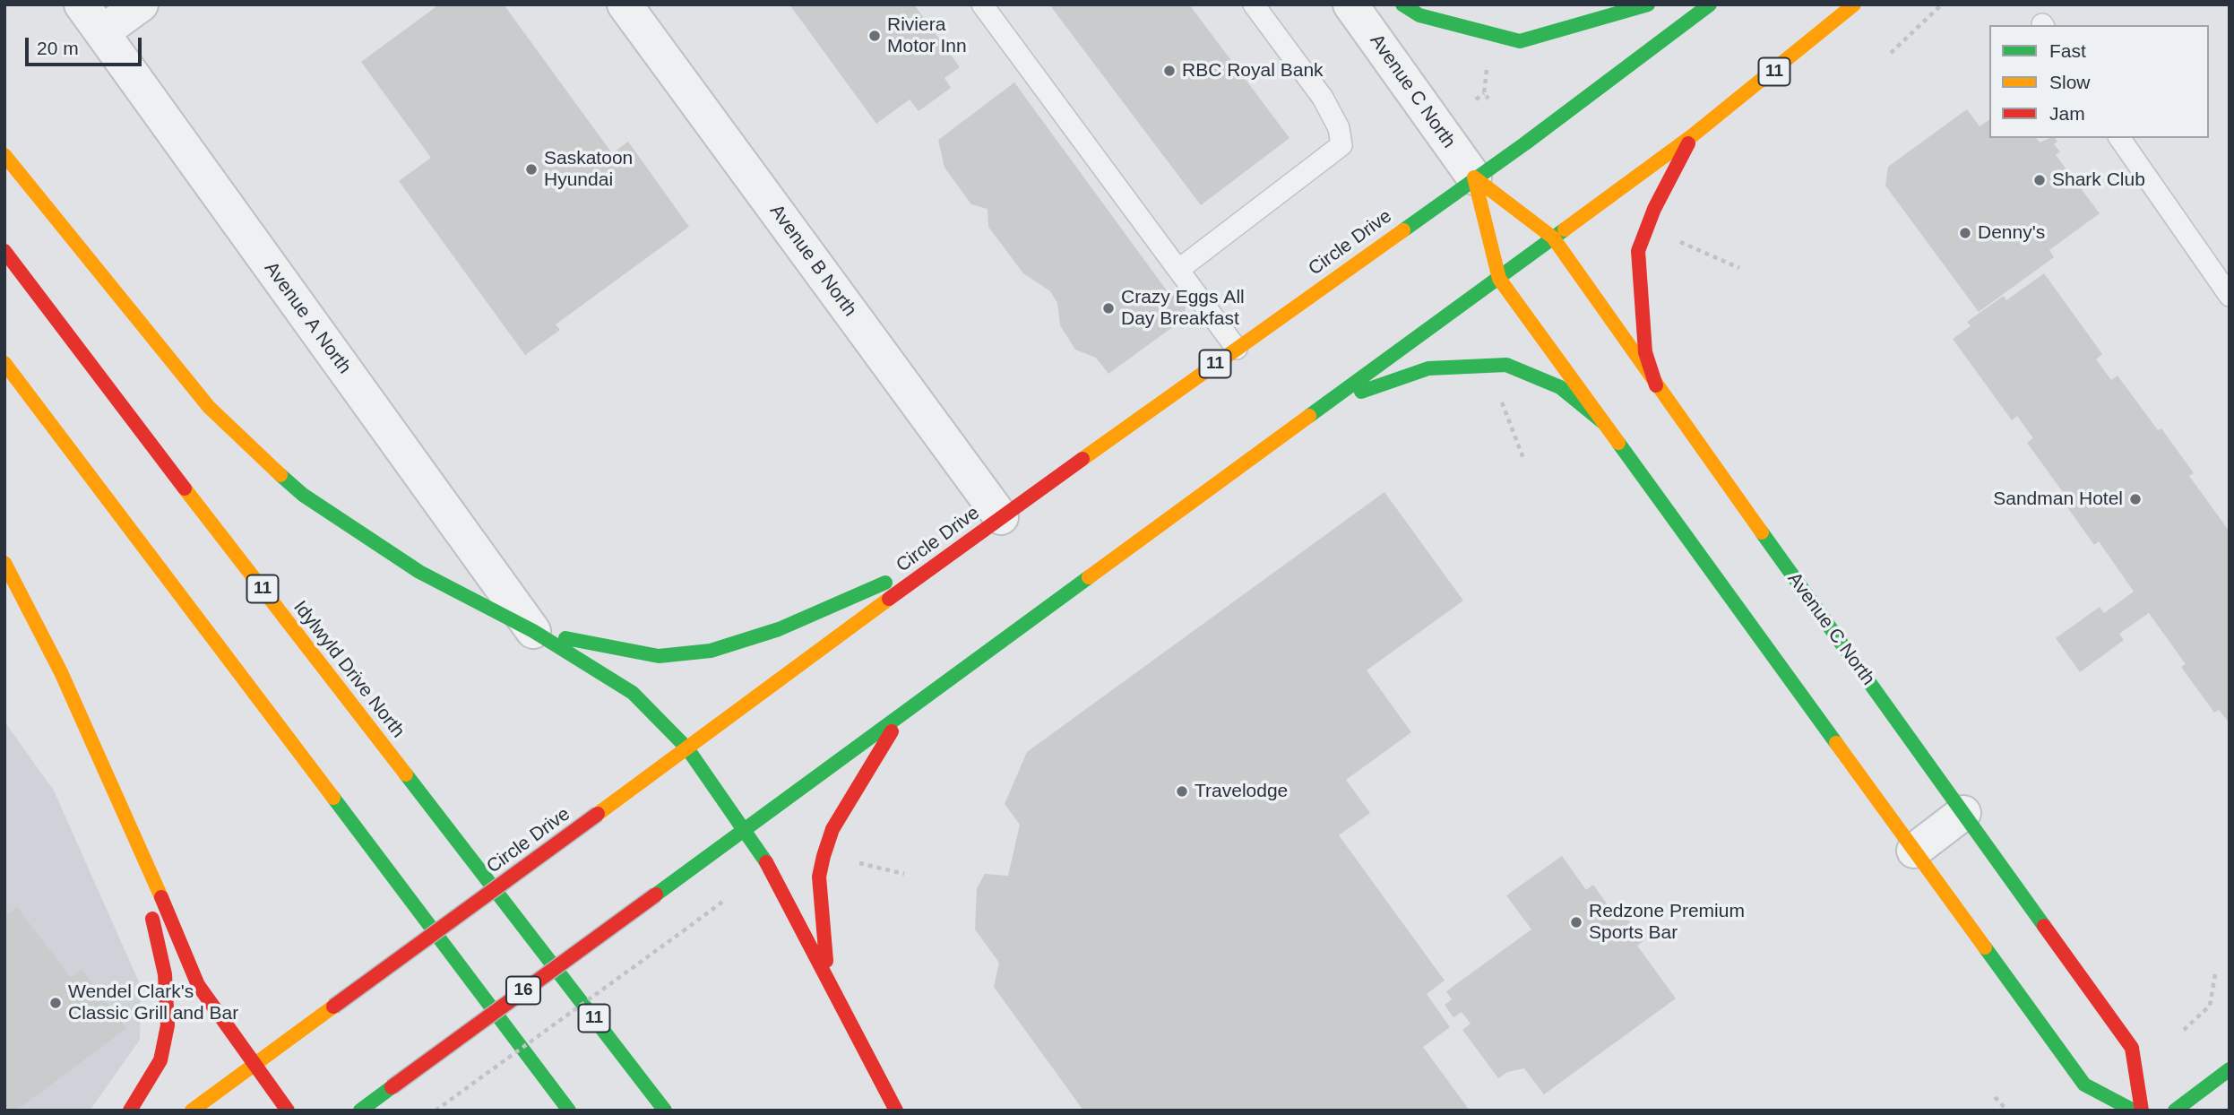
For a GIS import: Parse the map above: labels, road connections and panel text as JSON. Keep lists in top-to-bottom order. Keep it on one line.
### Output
{"streets":{"main road":["11","Avenue C North","Circle Drive","Idylwyld Drive North","16"],"street":["Avenue B North","Avenue A North"]},"crossings":[["11","Avenue C North"],["11","16"],["Avenue C North","Circle Drive"],["Circle Drive","Avenue B North"]],"places":["Riviera Motor Inn","RBC Royal Bank","Saskatoon Hyundai","Shark Club","Denny's","Crazy Eggs All Day Breakfast","Sandman Hotel","Travelodge","Redzone Premium Sports Bar","Wendel Clark's Classic Grill and Bar"],"legend":["Fast","Slow","Jam"],"scale_bar":"20 m"}
